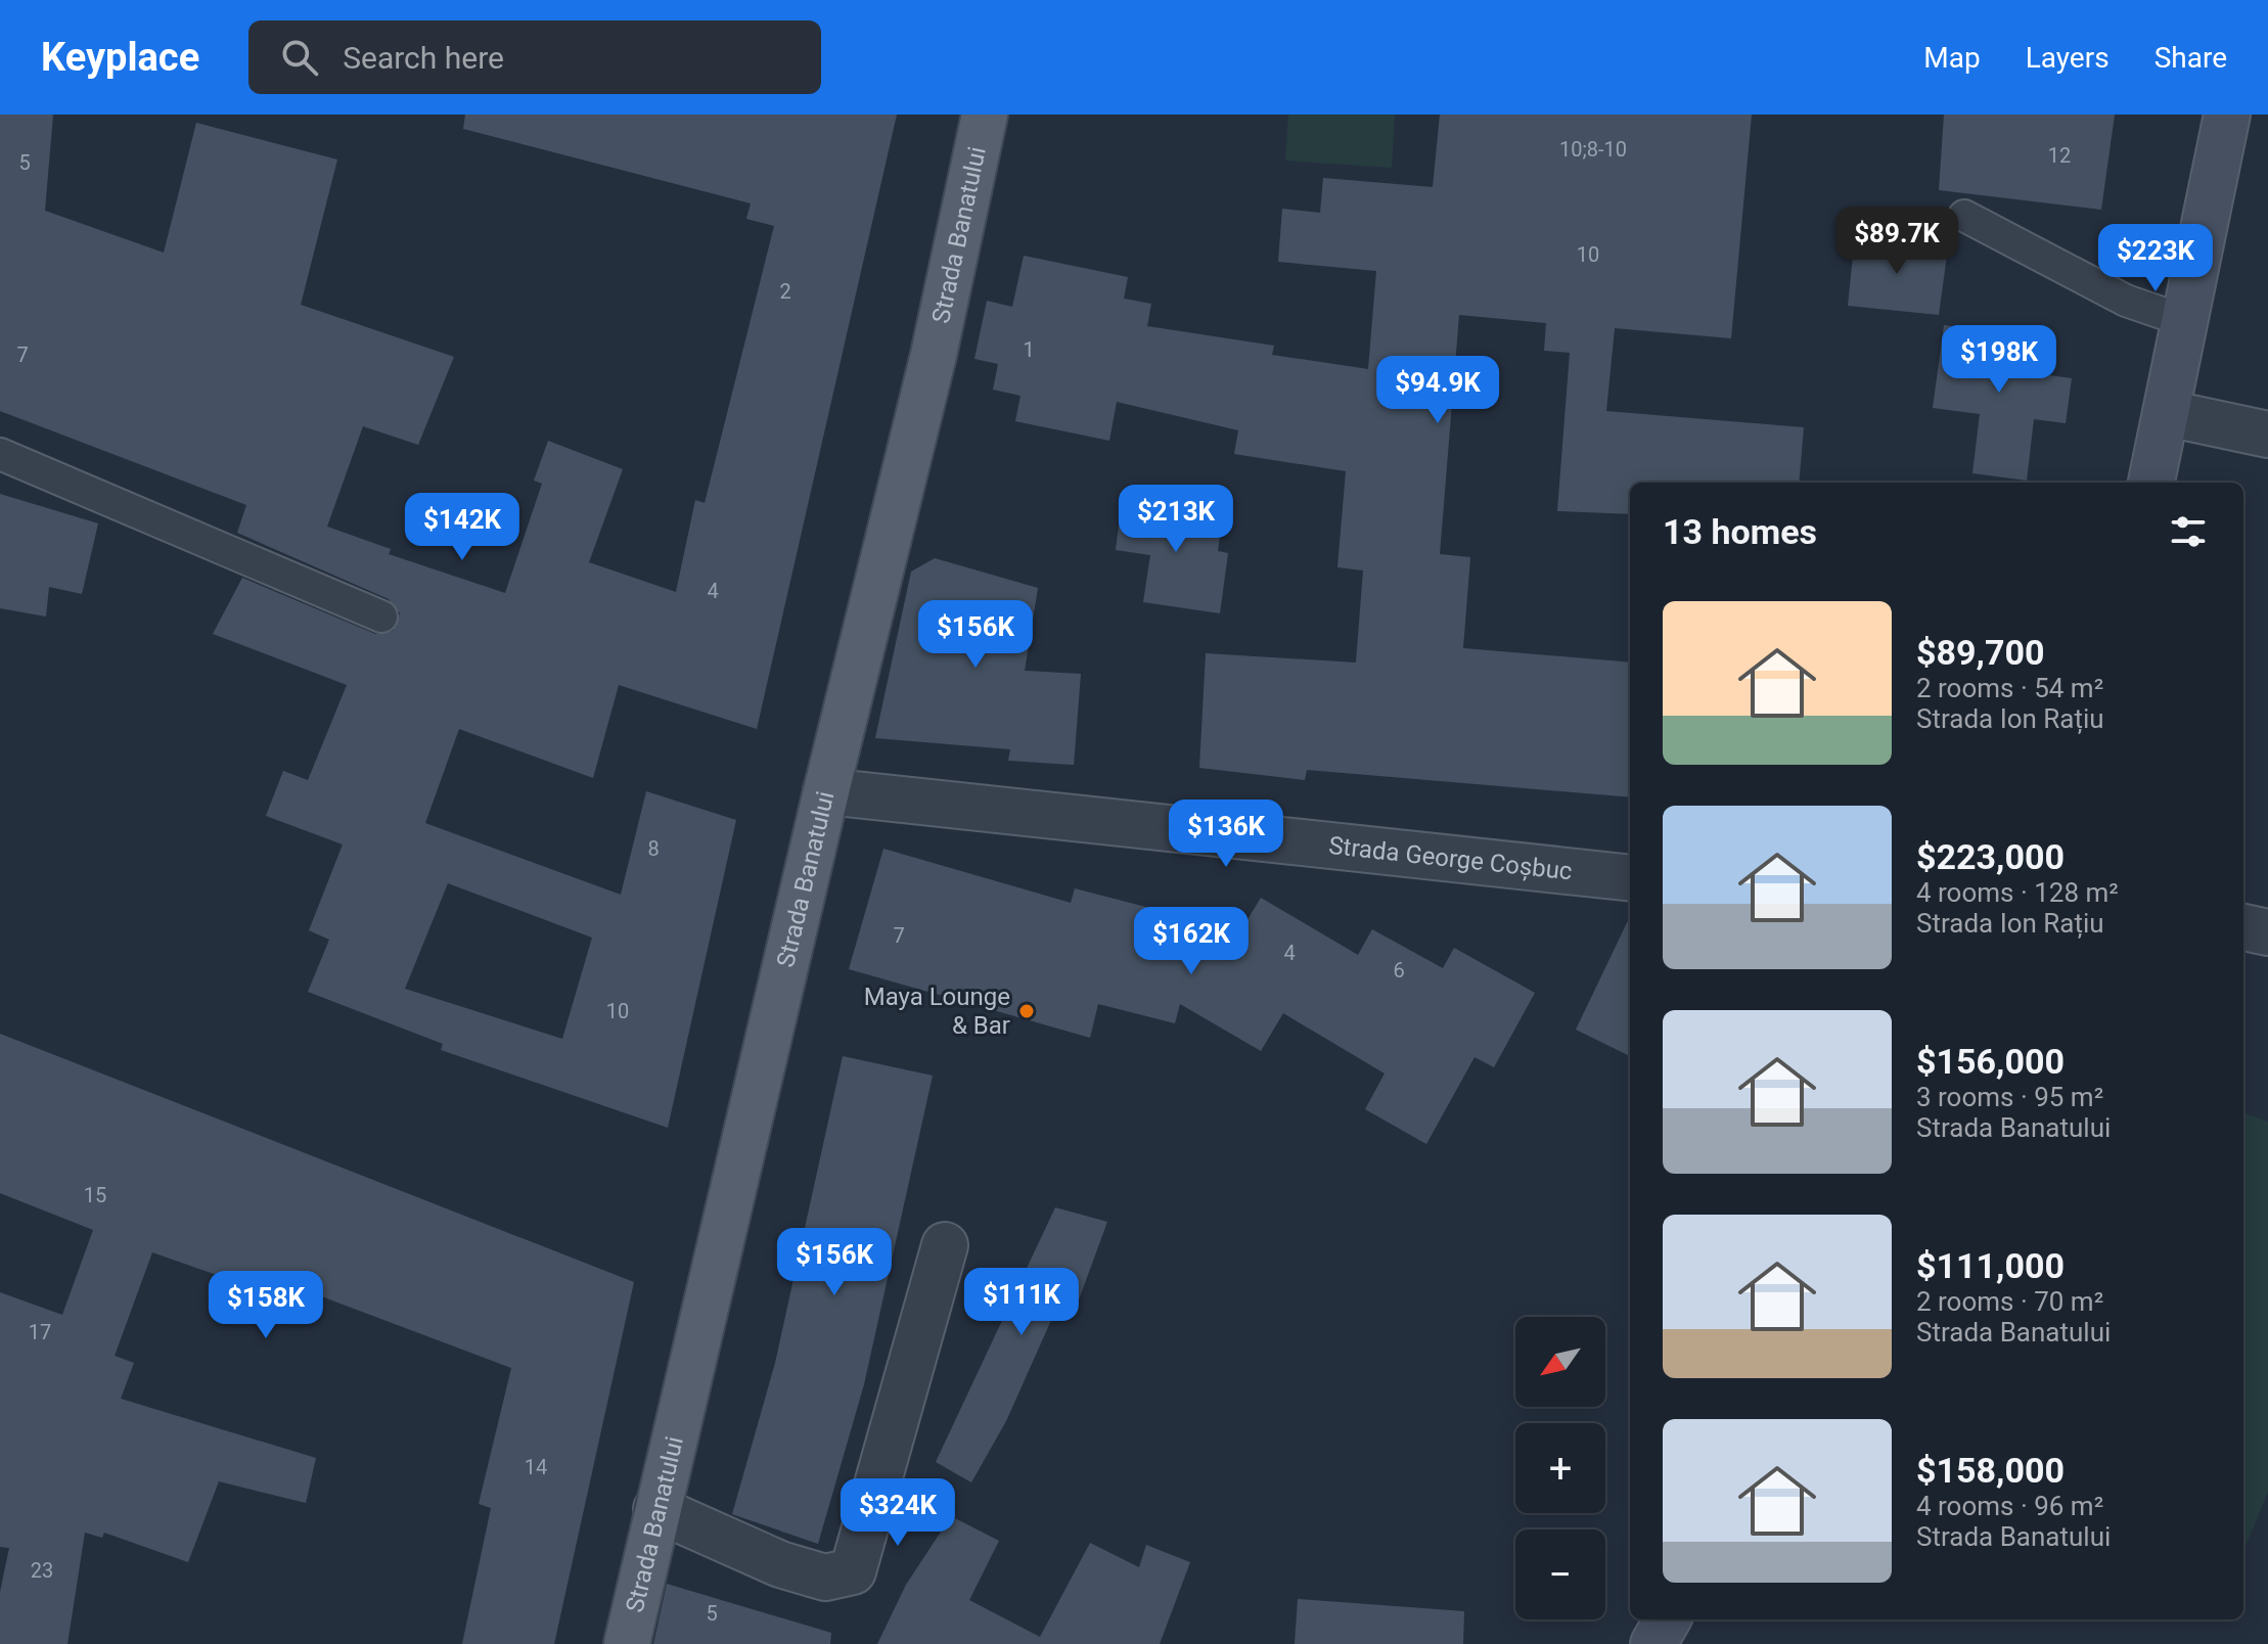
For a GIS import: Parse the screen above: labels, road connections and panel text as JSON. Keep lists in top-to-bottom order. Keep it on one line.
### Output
{"streets":{"main road":["Strada Banatului"],"street":["Strada George Coșbuc"]},"crossings":[["Strada Banatului","Strada George Coșbuc"]],"places":["Maya Lounge & Bar"],"house_numbers":["10;8-10","12","5","10","2","1","7","4","8","7","4","6","10","15","17","14","23","5"],"north":"bottom left","page":{"header":"Keyplace","search":"Search here","nav":["Map","Layers","Share"],"price":["$89.7K","$223K","$198K","$94.9K","$213K","$142K","$156K","$136K","$162K","$156K","$111K","$158K","$324K"],"heading":"13 homes","list":[{"name":"$89,700","note":"2 rooms · 54 m² · Strada Ion Rațiu"},{"name":"$223,000","note":"4 rooms · 128 m² · Strada Ion Rațiu"},{"name":"$156,000","note":"3 rooms · 95 m² · Strada Banatului"},{"name":"$111,000","note":"2 rooms · 70 m² · Strada Banatului"},{"name":"$158,000","note":"4 rooms · 96 m² · Strada Banatului"}],"map_buttons":["+","−"]}}
